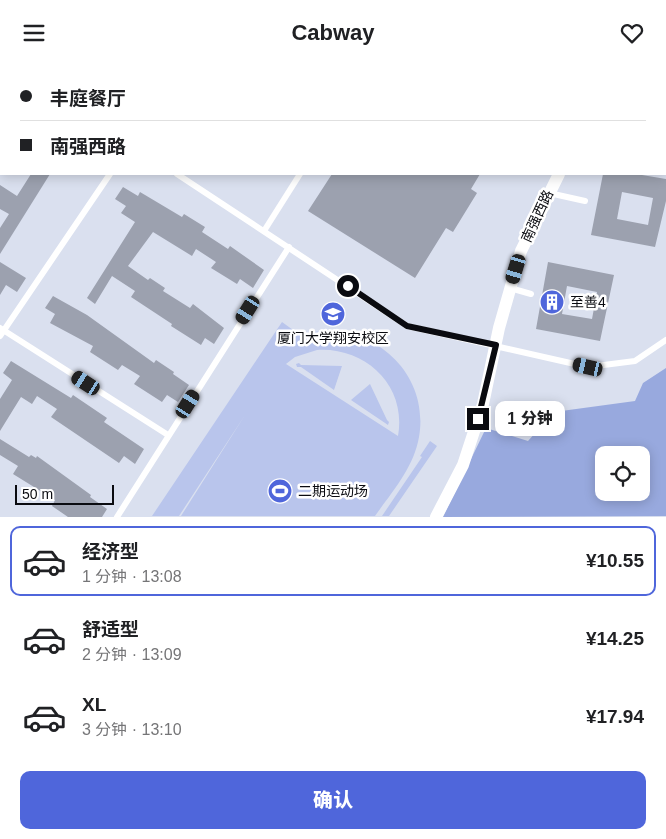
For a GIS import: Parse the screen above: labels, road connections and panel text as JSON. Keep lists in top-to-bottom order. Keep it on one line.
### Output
{"streets":{"street":["南强西路"]},"places":{"building":["至善4"],"school or university":["厦门大学翔安校区"],"sports":["二期运动场"]},"scale_bar":"50 m","page":{"header":"Cabway","banner":["丰庭餐厅","南强西路"],"bubble":"1 分钟","scale":"50 m","list":[{"name":"经济型","note":"1 分钟 · 13:08","value":"¥10.55"},{"name":"舒适型","note":"2 分钟 · 13:09","value":"¥14.25"},{"name":"XL","note":"3 分钟 · 13:10","value":"¥17.94"}],"buttons":"确认"}}
